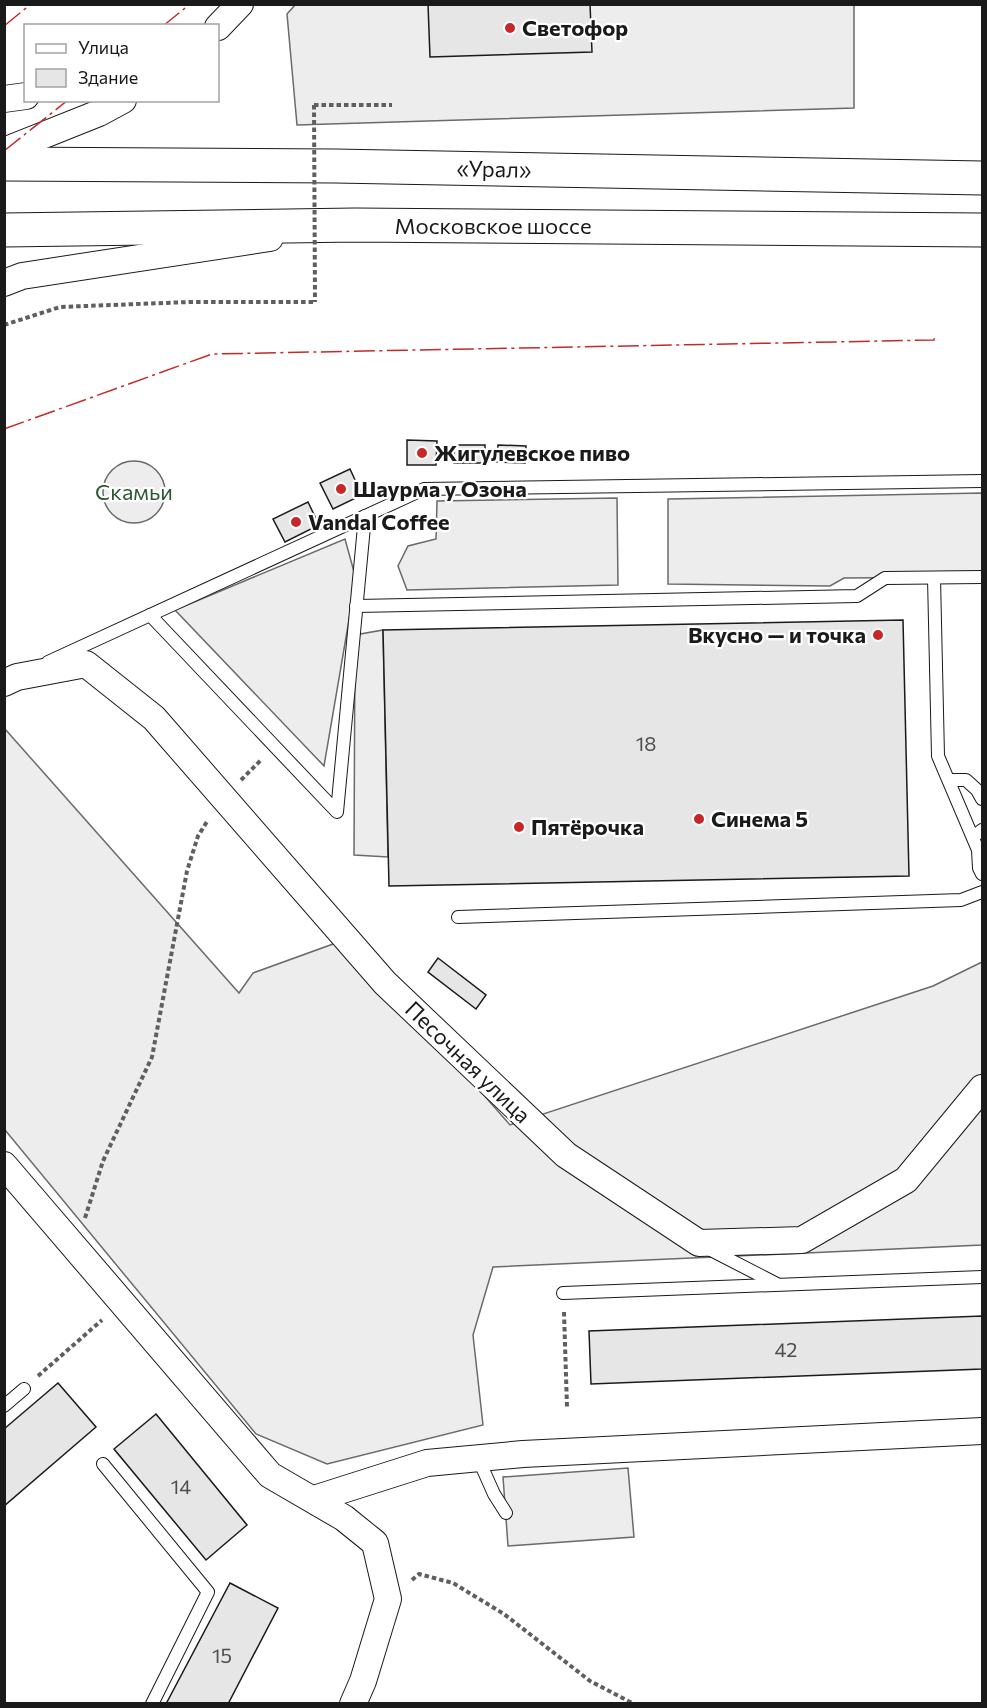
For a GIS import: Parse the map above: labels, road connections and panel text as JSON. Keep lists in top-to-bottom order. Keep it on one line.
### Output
{"streets":{"highway":["«Урал»","Московское шоссе"],"street":["Песочная улица"]},"parks":["Скамьи"],"places":["Светофор","Жигулевское пиво","Шаурма у Озона","Vandal Coffee","Вкусно — и точка","Синема 5","Пятёрочка"],"house_numbers":["18","42","14","15"],"legend":["Улица","Здание"]}
